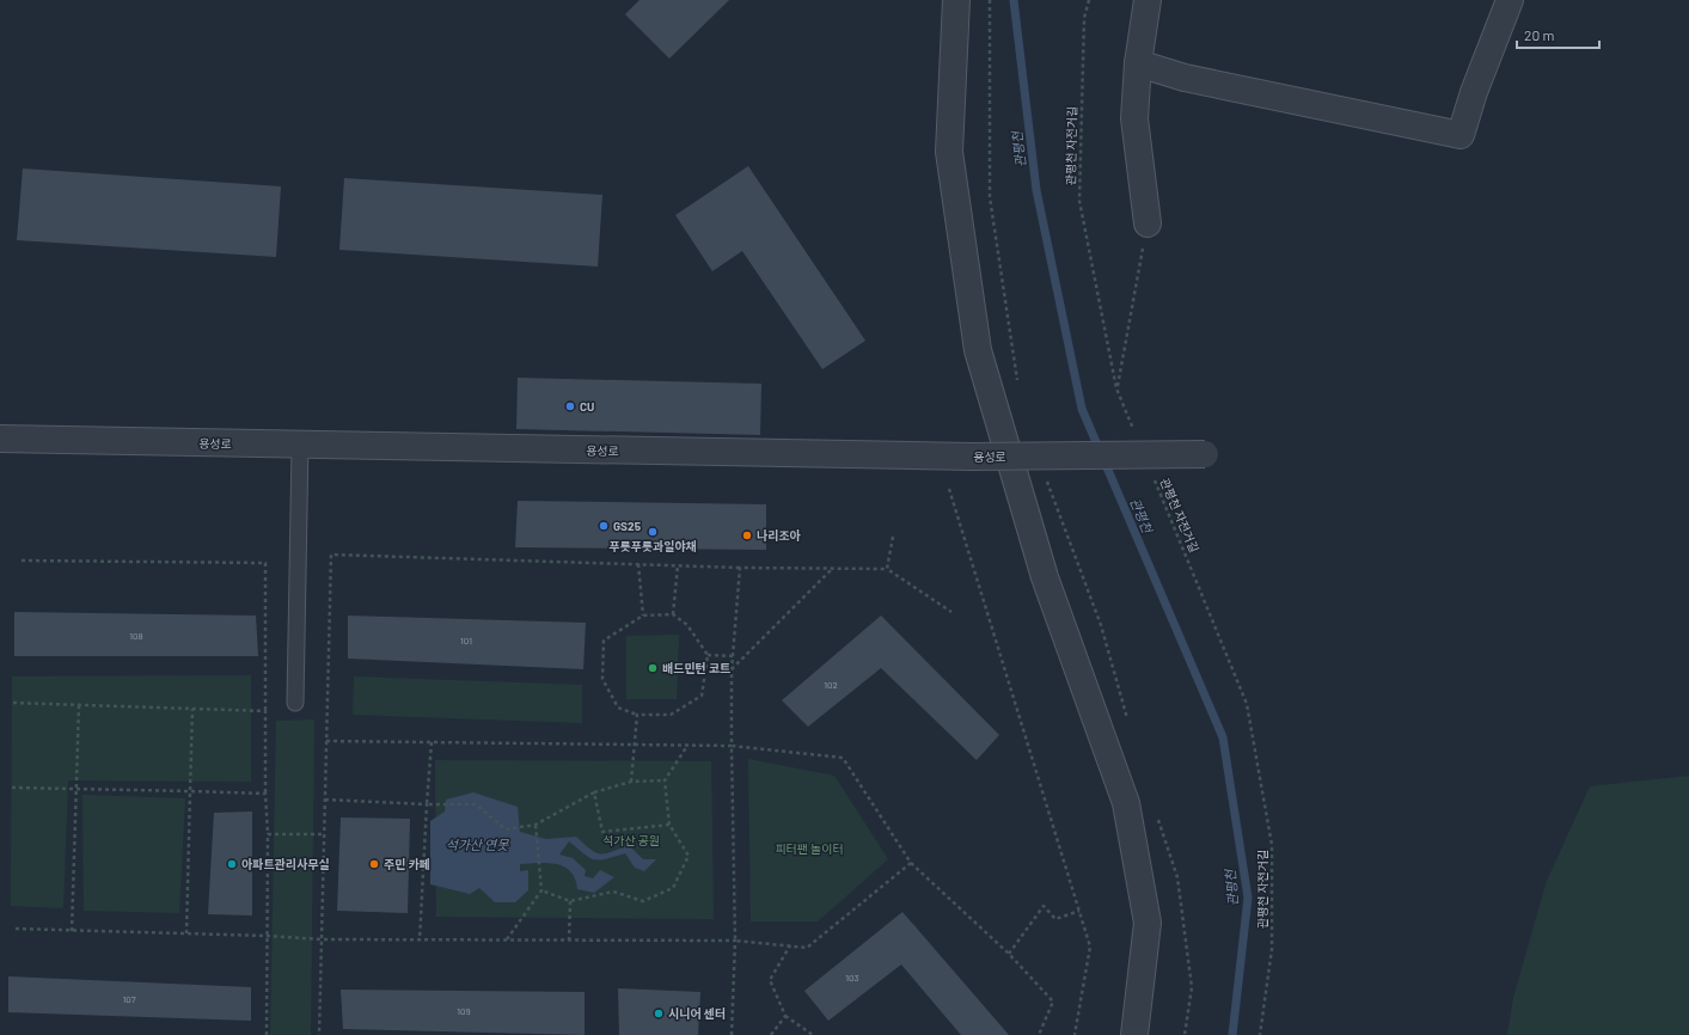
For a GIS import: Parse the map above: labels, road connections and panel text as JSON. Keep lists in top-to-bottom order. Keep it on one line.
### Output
{"streets":{"street":["용성로"],"path":["관평천 자전거길"]},"water":["관평천","석가산 연못"],"parks":["석가산 공원","피터팬 놀이터"],"places":["CU","GS25","푸릇푸릇과일야채","나리조아","배드민턴 코트","아파트관리사무실","주민 카페","시니어 센터"],"house_numbers":["108","101","102","103","107","109"],"scale_bar":"20 m"}
